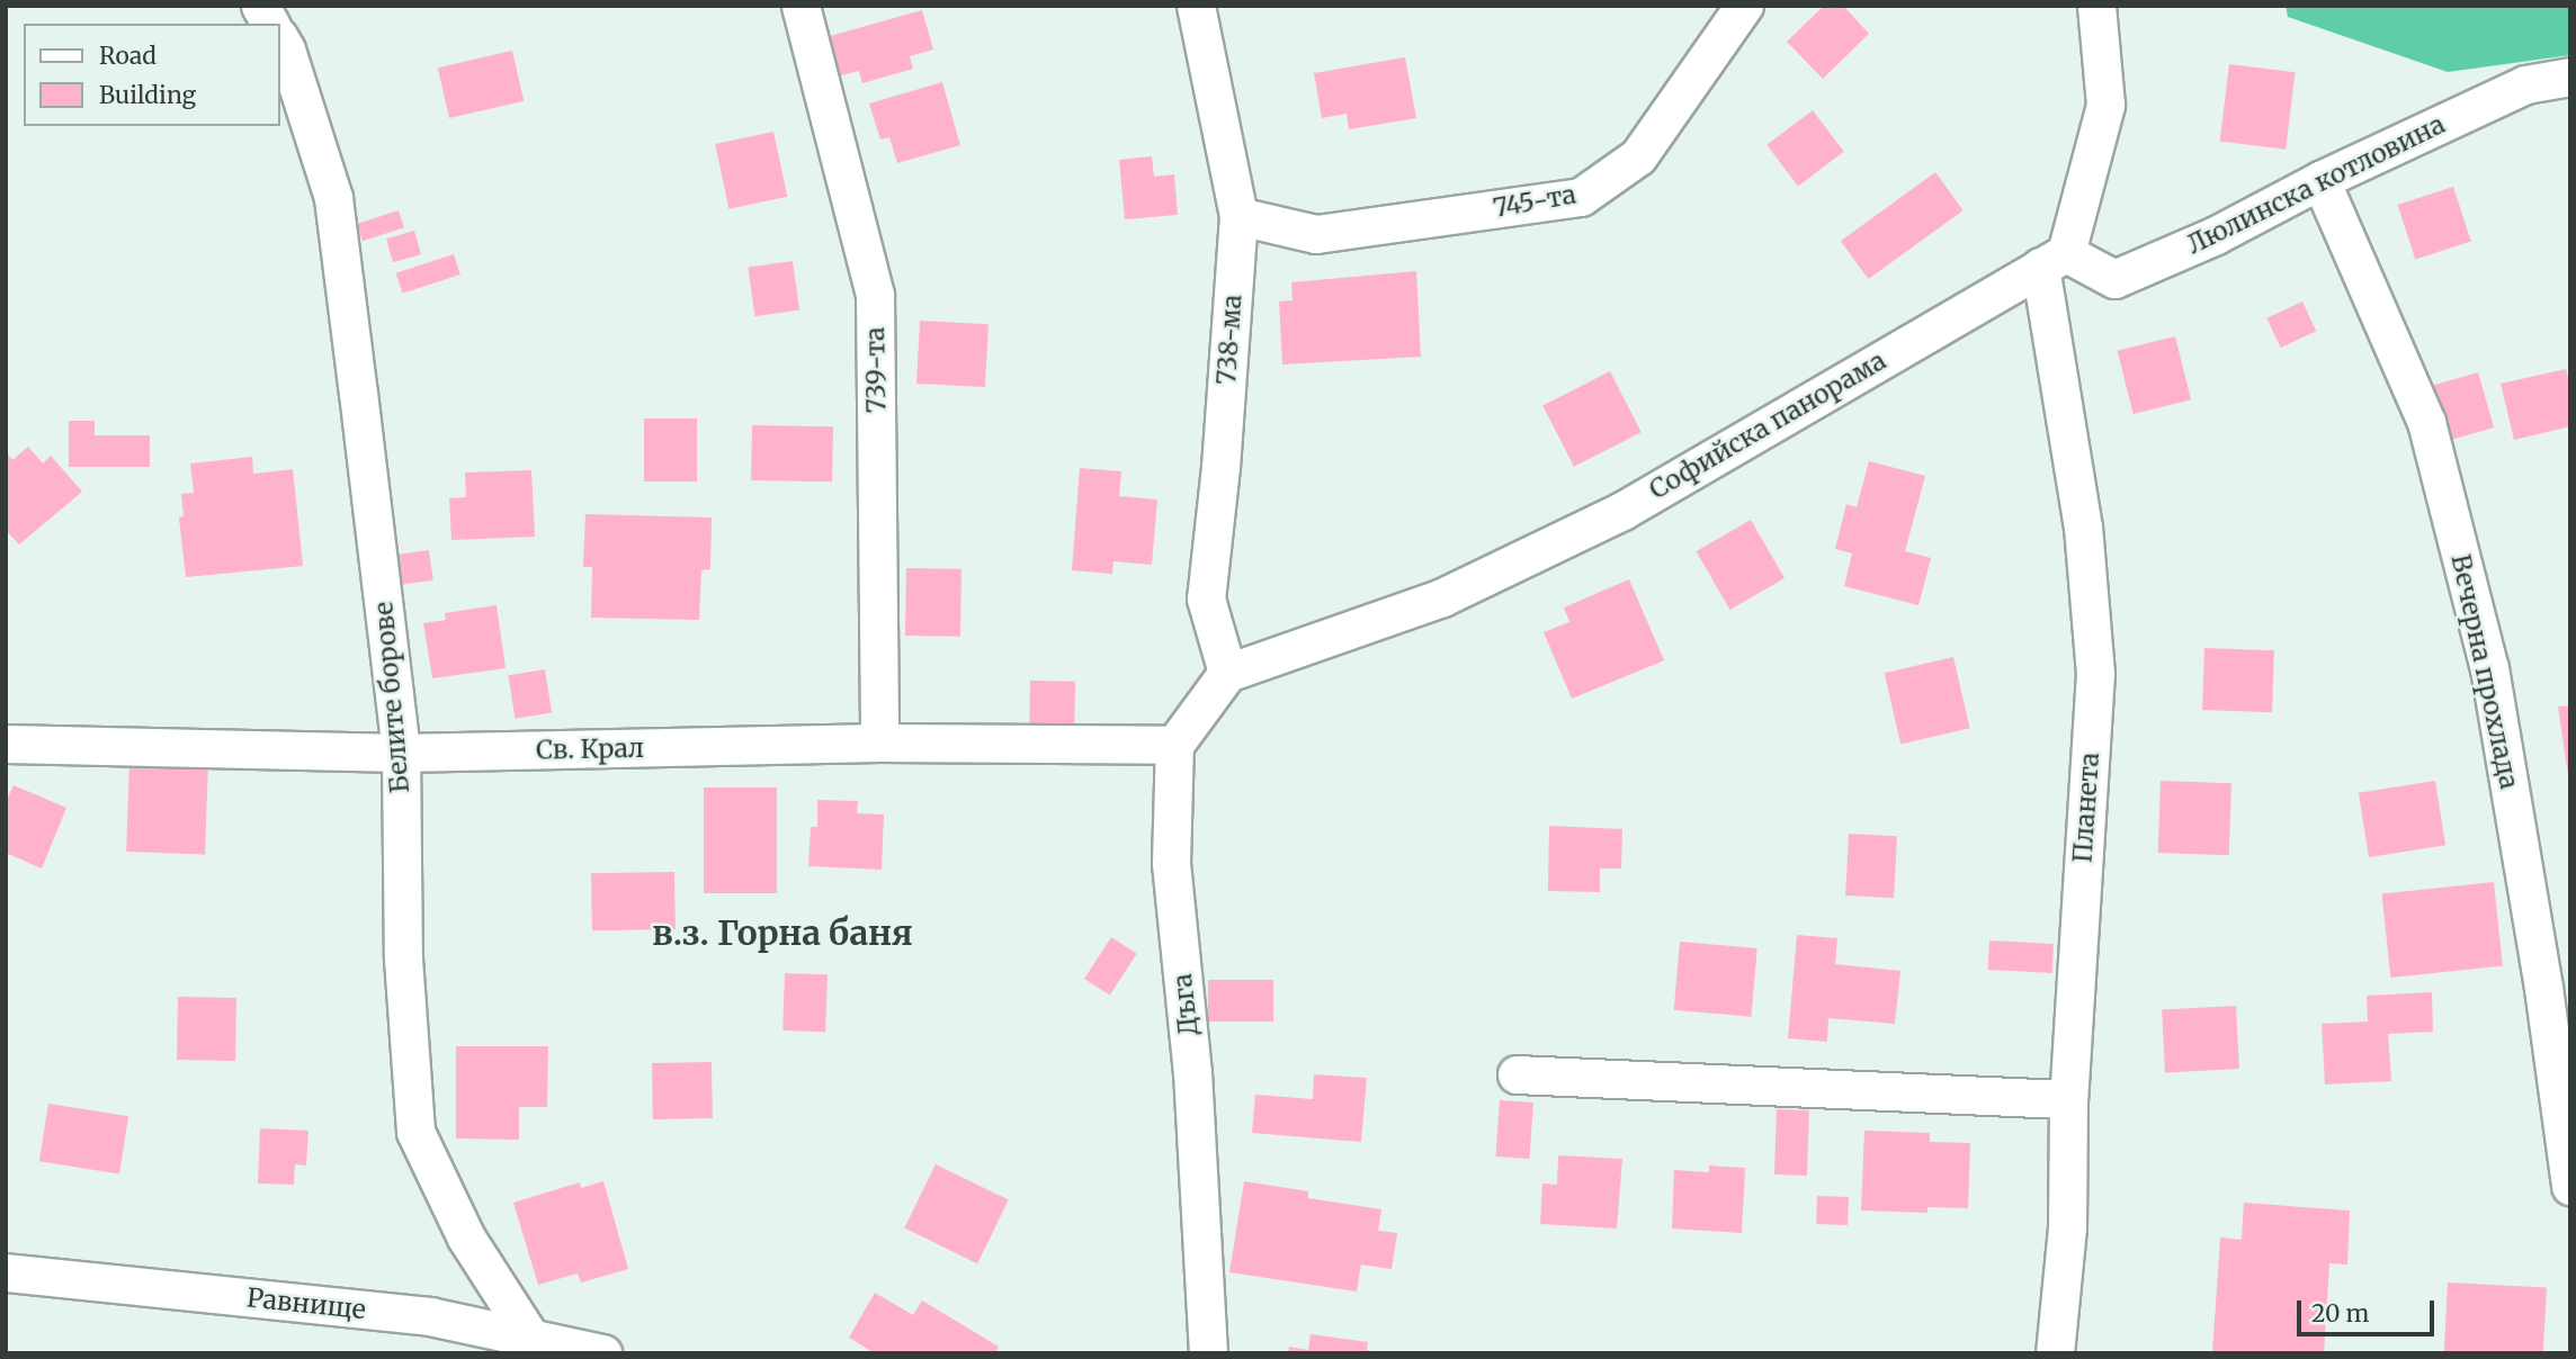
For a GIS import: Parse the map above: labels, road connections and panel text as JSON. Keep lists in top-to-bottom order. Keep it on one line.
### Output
{"streets":{"street":["Люлинска котловина","745-та","738-ма","739-та","Софийска панорама","Вечерна прохлада","Белите борове","Св. Крал","Планета","Дъга","Равнище"]},"crossings":[["Люлинска котловина","Софийска панорама"],["Люлинска котловина","Вечерна прохлада"],["Люлинска котловина","Планета"],["745-та","738-ма"],["738-ма","Софийска панорама"],["739-та","Св. Крал"],["Софийска панорама","Планета"],["Белите борове","Св. Крал"],["Белите борове","Равнище"],["Св. Крал","Дъга"]],"districts":["в.з. Горна баня"],"legend":["Road","Building"],"scale_bar":"20 m"}
